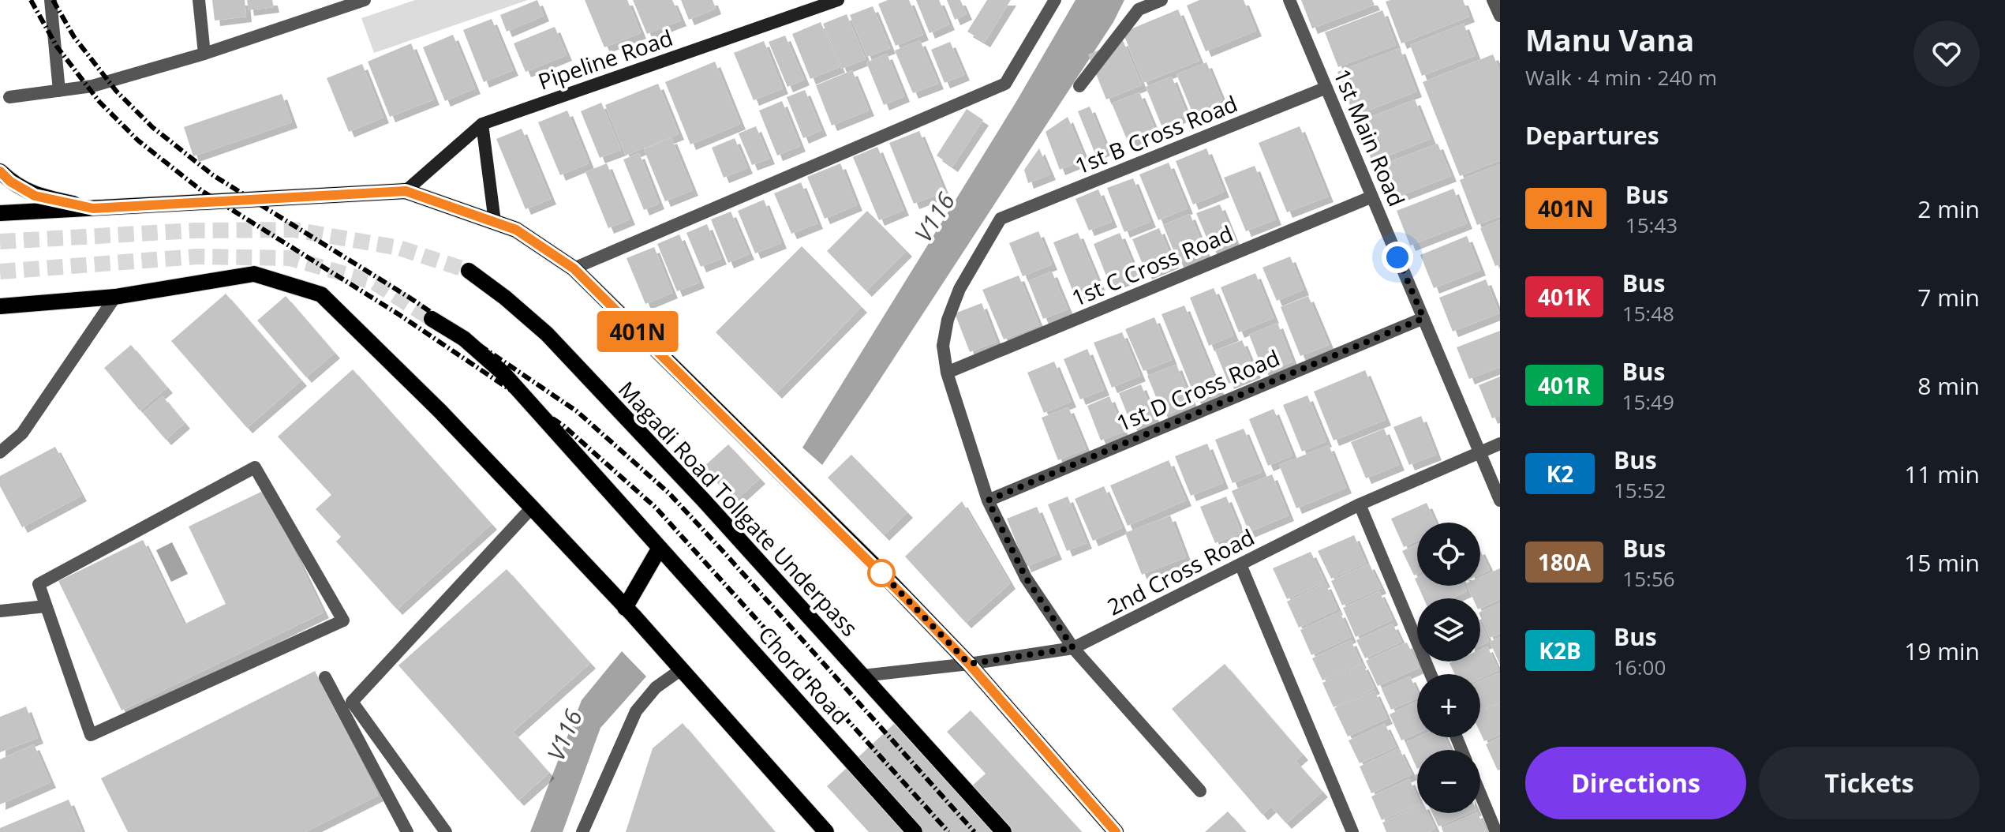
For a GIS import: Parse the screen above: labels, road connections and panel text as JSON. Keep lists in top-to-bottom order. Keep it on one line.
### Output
{"streets":{"main road":["Pipeline Road","Magadi Road Tollgate Underpass","Chord Road"],"street":["1st B Cross Road","1st Main Road","1st C Cross Road","1st D Cross Road","2nd Cross Road"]},"crossings":[["1st B Cross Road","1st Main Road"],["1st B Cross Road","1st C Cross Road"],["1st Main Road","1st C Cross Road"],["1st Main Road","1st D Cross Road"],["1st Main Road","2nd Cross Road"],["Magadi Road Tollgate Underpass","2nd Cross Road"],["Magadi Road Tollgate Underpass","Chord Road"],["2nd Cross Road","Chord Road"]],"water":["V116"],"lines":["bus line 401N"],"page":{"on_map":"401N","heading":[["Manu Vana","Walk · 4 min · 240 m"],"Departures"],"list":[{"mark":"401N","name":"Bus","note":"15:43","value":"2 min"},{"mark":"401K","name":"Bus","note":"15:48","value":"7 min"},{"mark":"401R","name":"Bus","note":"15:49","value":"8 min"},{"mark":"K2","name":"Bus","note":"15:52","value":"11 min"},{"mark":"180A","name":"Bus","note":"15:56","value":"15 min"},{"mark":"K2B","name":"Bus","note":"16:00","value":"19 min"}],"map_buttons":["+","−"],"buttons":["Directions","Tickets"]}}
